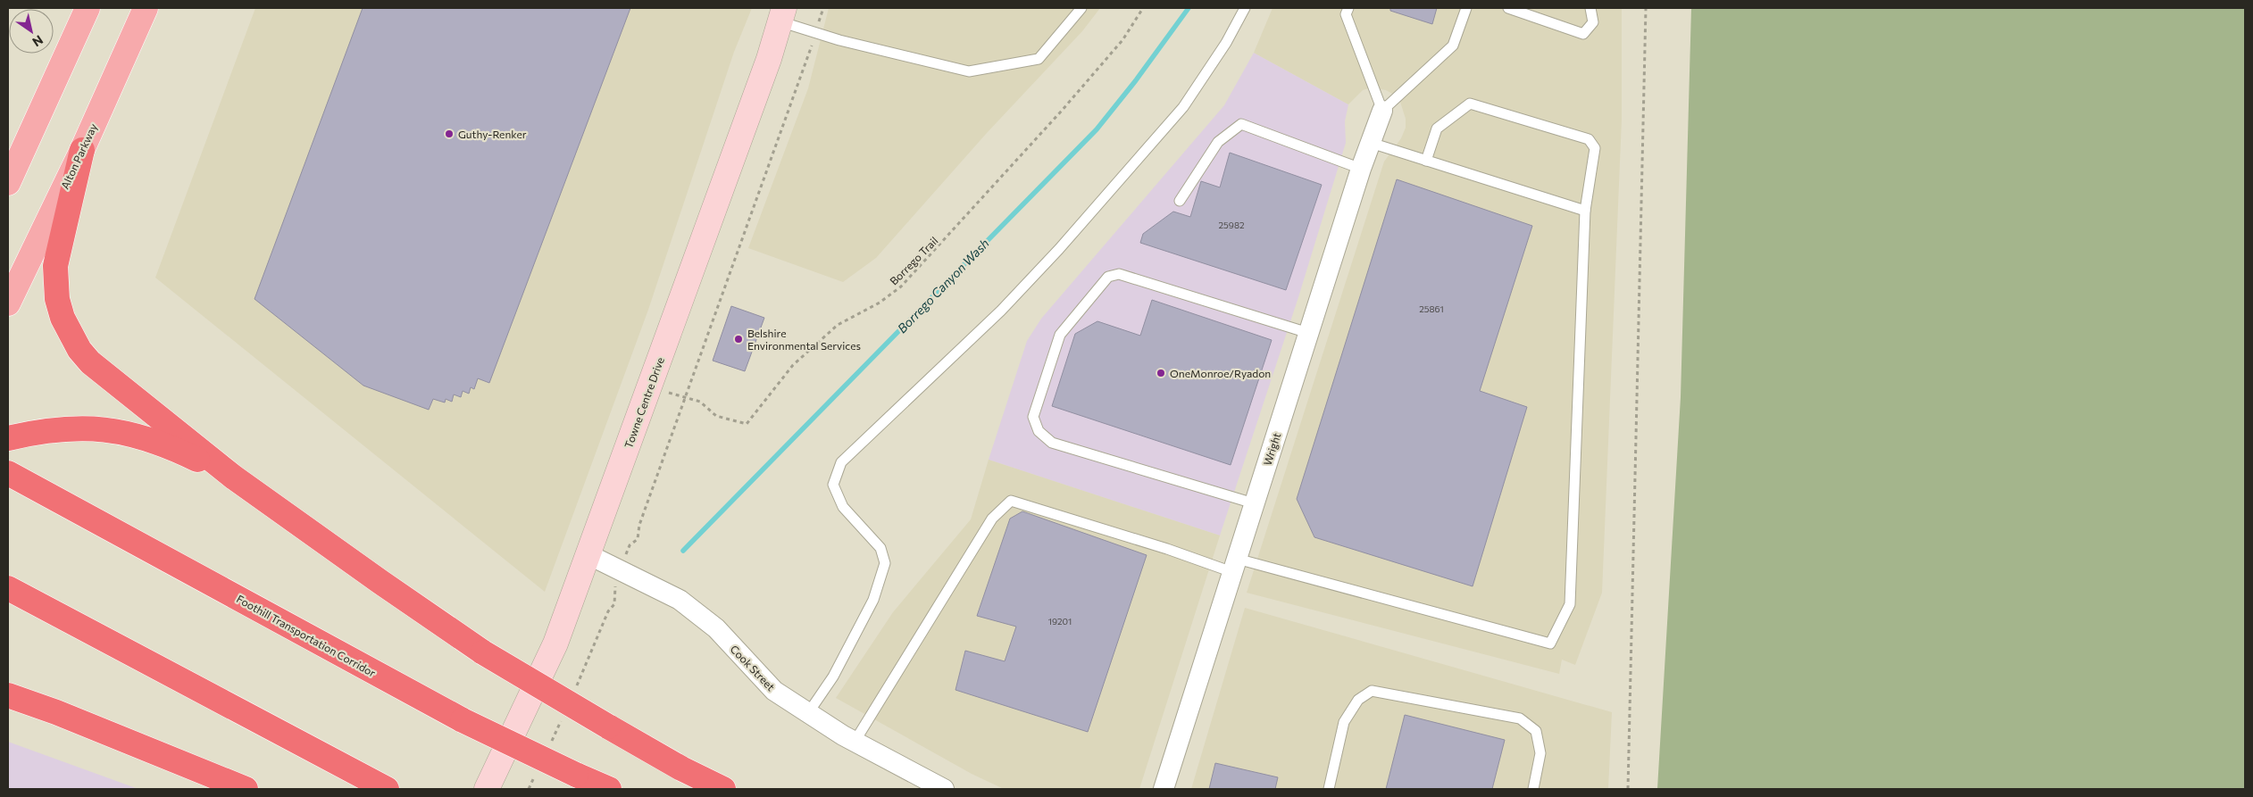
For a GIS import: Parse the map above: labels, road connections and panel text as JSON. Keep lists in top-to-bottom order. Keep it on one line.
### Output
{"streets":{"highway":["Foothill Transportation Corridor"],"main road":["Alton Parkway"],"street":["Towne Centre Drive","Wright","Cook Street"],"path":["Borrego Trail"]},"crossings":[["Borrego Trail","Towne Centre Drive"],["Towne Centre Drive","Cook Street"]],"water":["Borrego Canyon Wash"],"places":["Guthy-Renker","Belshire Environmental Services","OneMonroe/Ryadon"],"house_numbers":["25982","25861","19201"],"north":"bottom right"}
